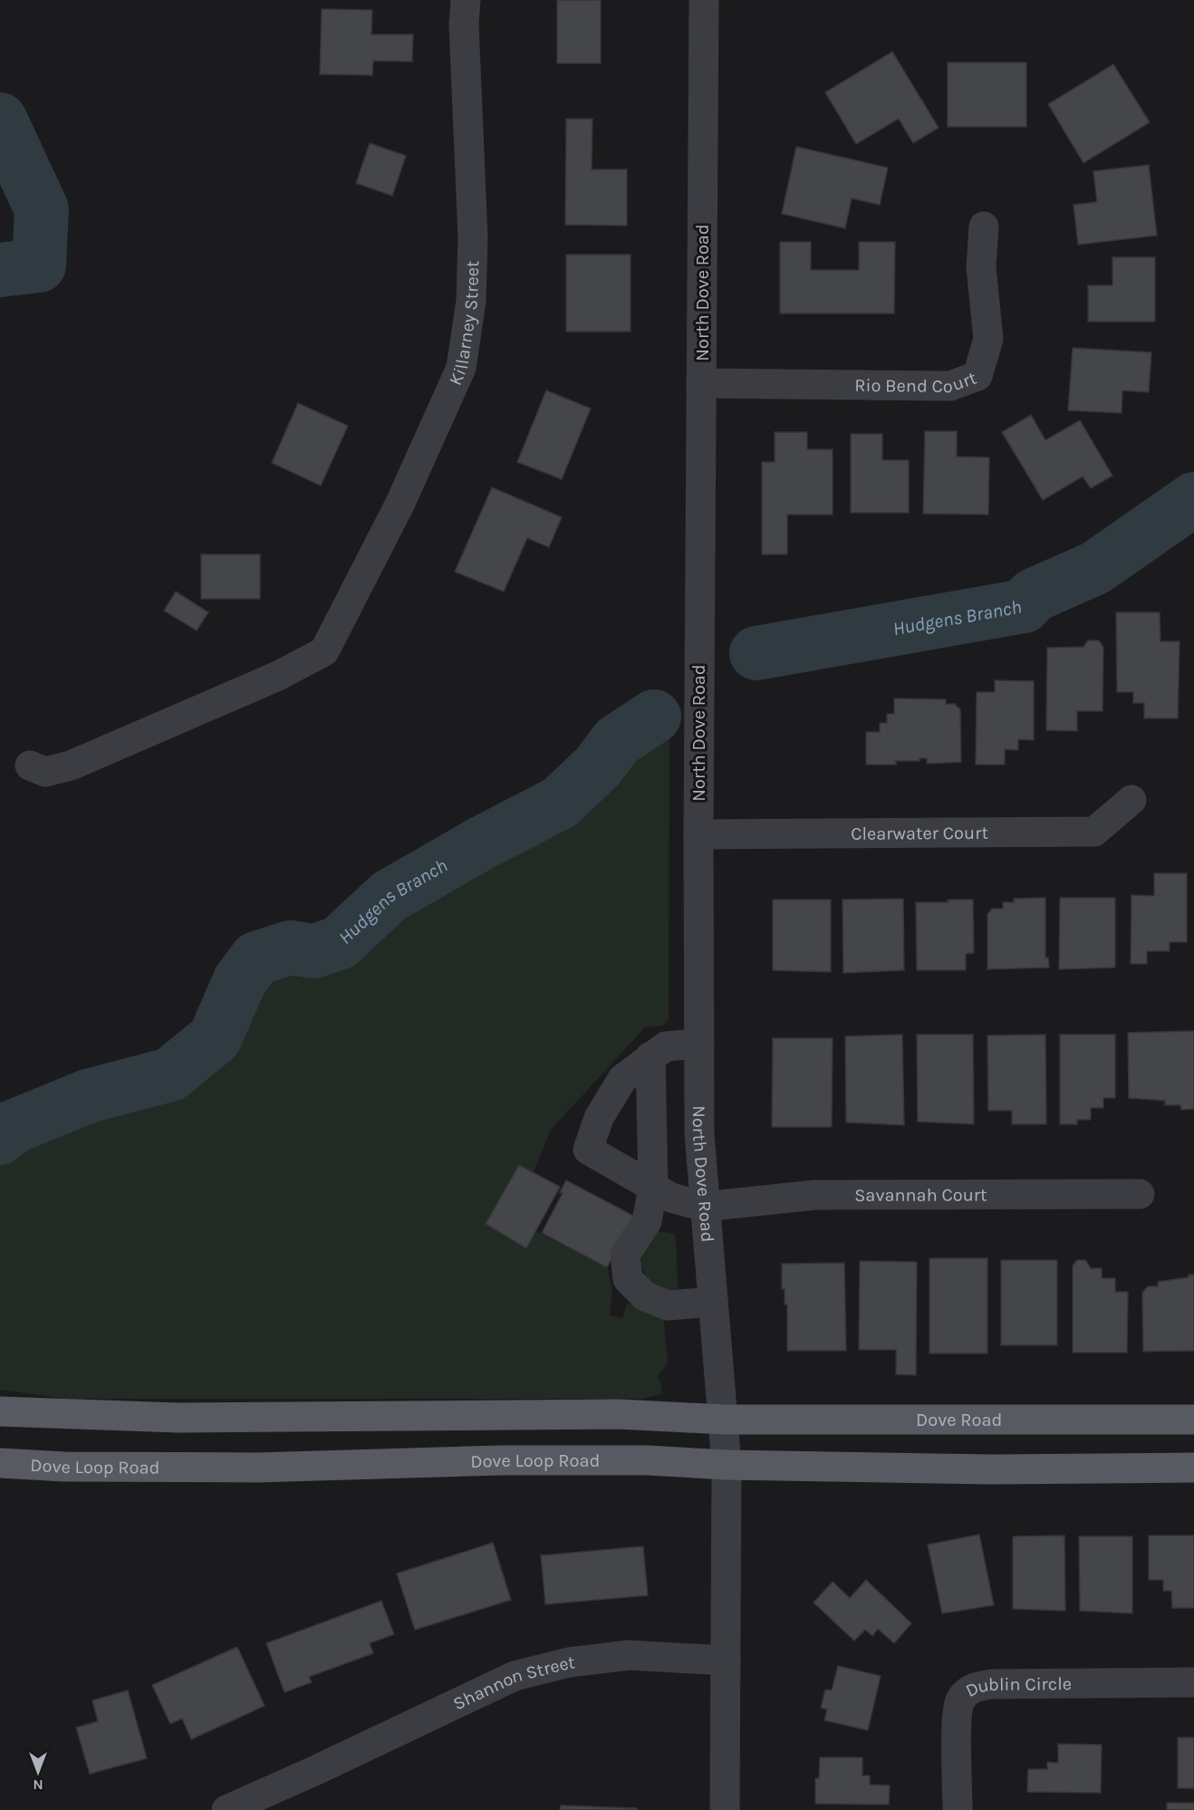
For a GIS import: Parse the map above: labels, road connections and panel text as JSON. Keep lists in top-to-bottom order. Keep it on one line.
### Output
{"streets":{"main road":["Dove Road","Dove Loop Road"],"street":["North Dove Road","Killarney Street","Rio Bend Court","Clearwater Court","Savannah Court","Shannon Street","Dublin Circle"]},"crossings":[["North Dove Road","Rio Bend Court"],["North Dove Road","Clearwater Court"],["North Dove Road","Savannah Court"],["North Dove Road","Dove Road"],["North Dove Road","Dove Loop Road"]],"water":["Hudgens Branch"],"north":"bottom"}
